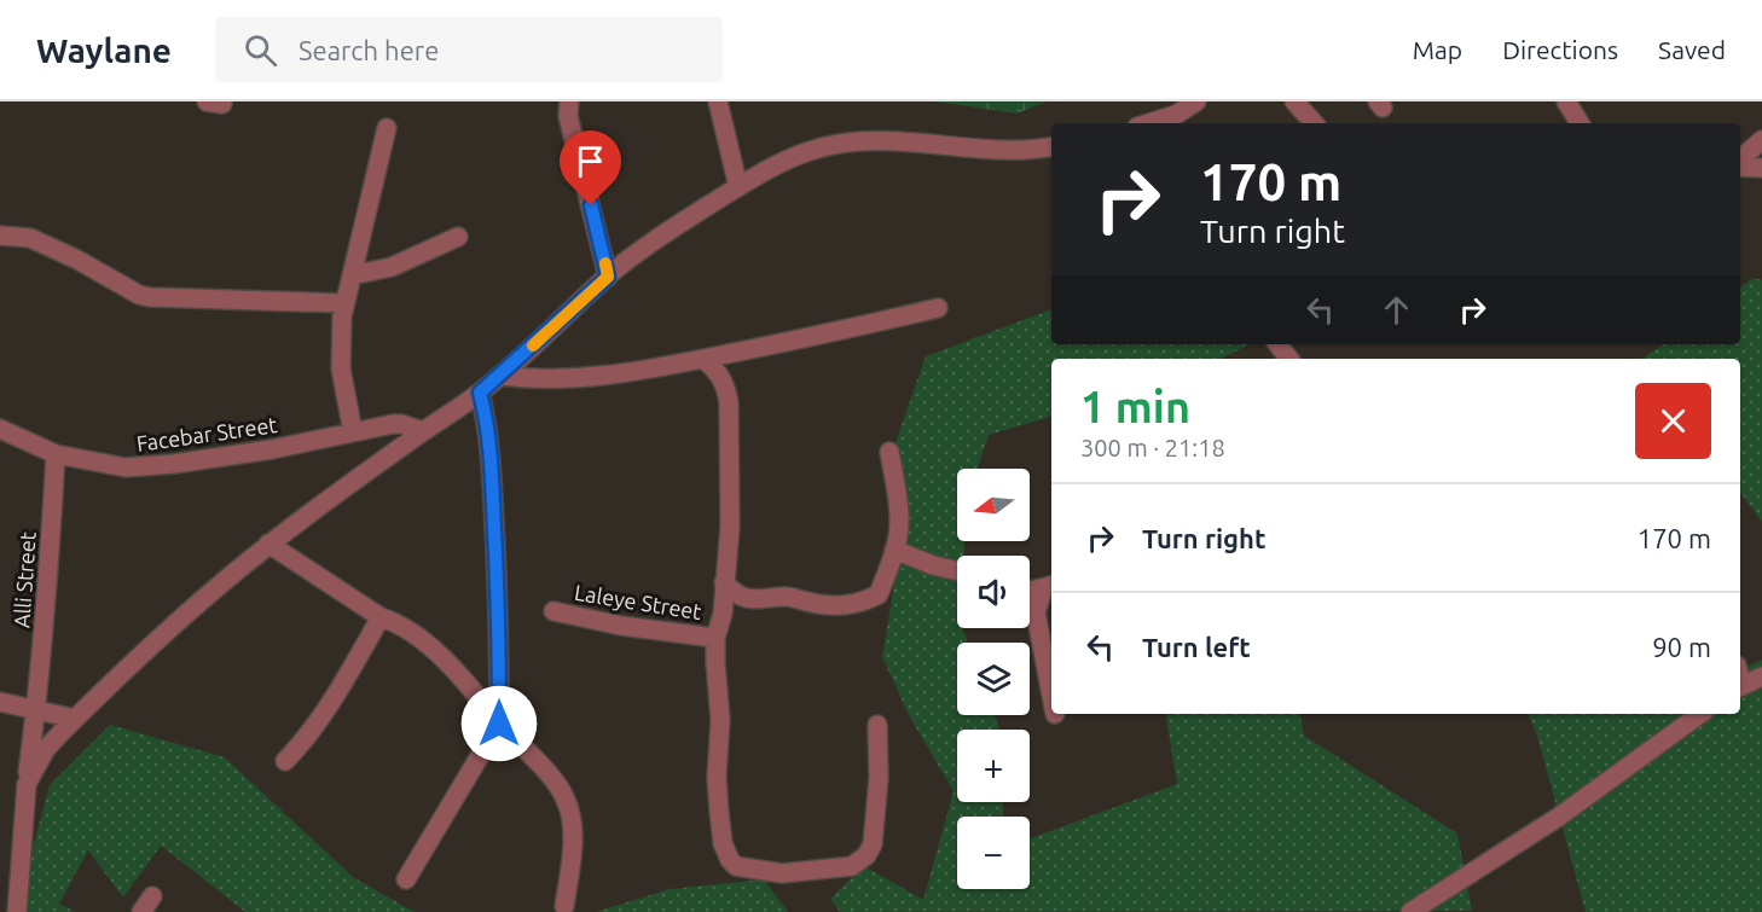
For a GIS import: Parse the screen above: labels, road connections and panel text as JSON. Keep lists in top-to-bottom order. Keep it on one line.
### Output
{"streets":{"street":["Facebar Street","Alli Street","Laleye Street"]},"crossings":[["Facebar Street","Alli Street"]],"north":"left","page":{"header":"Waylane","search":"Search here","nav":["Map","Directions","Saved"],"turn":["170 m","Turn right"],"heading":["1 min","300 m · 21:18"],"map_buttons":["+","−"],"list":[{"name":"Turn right","value":"170 m"},{"name":"Turn left","value":"90 m"}]}}
